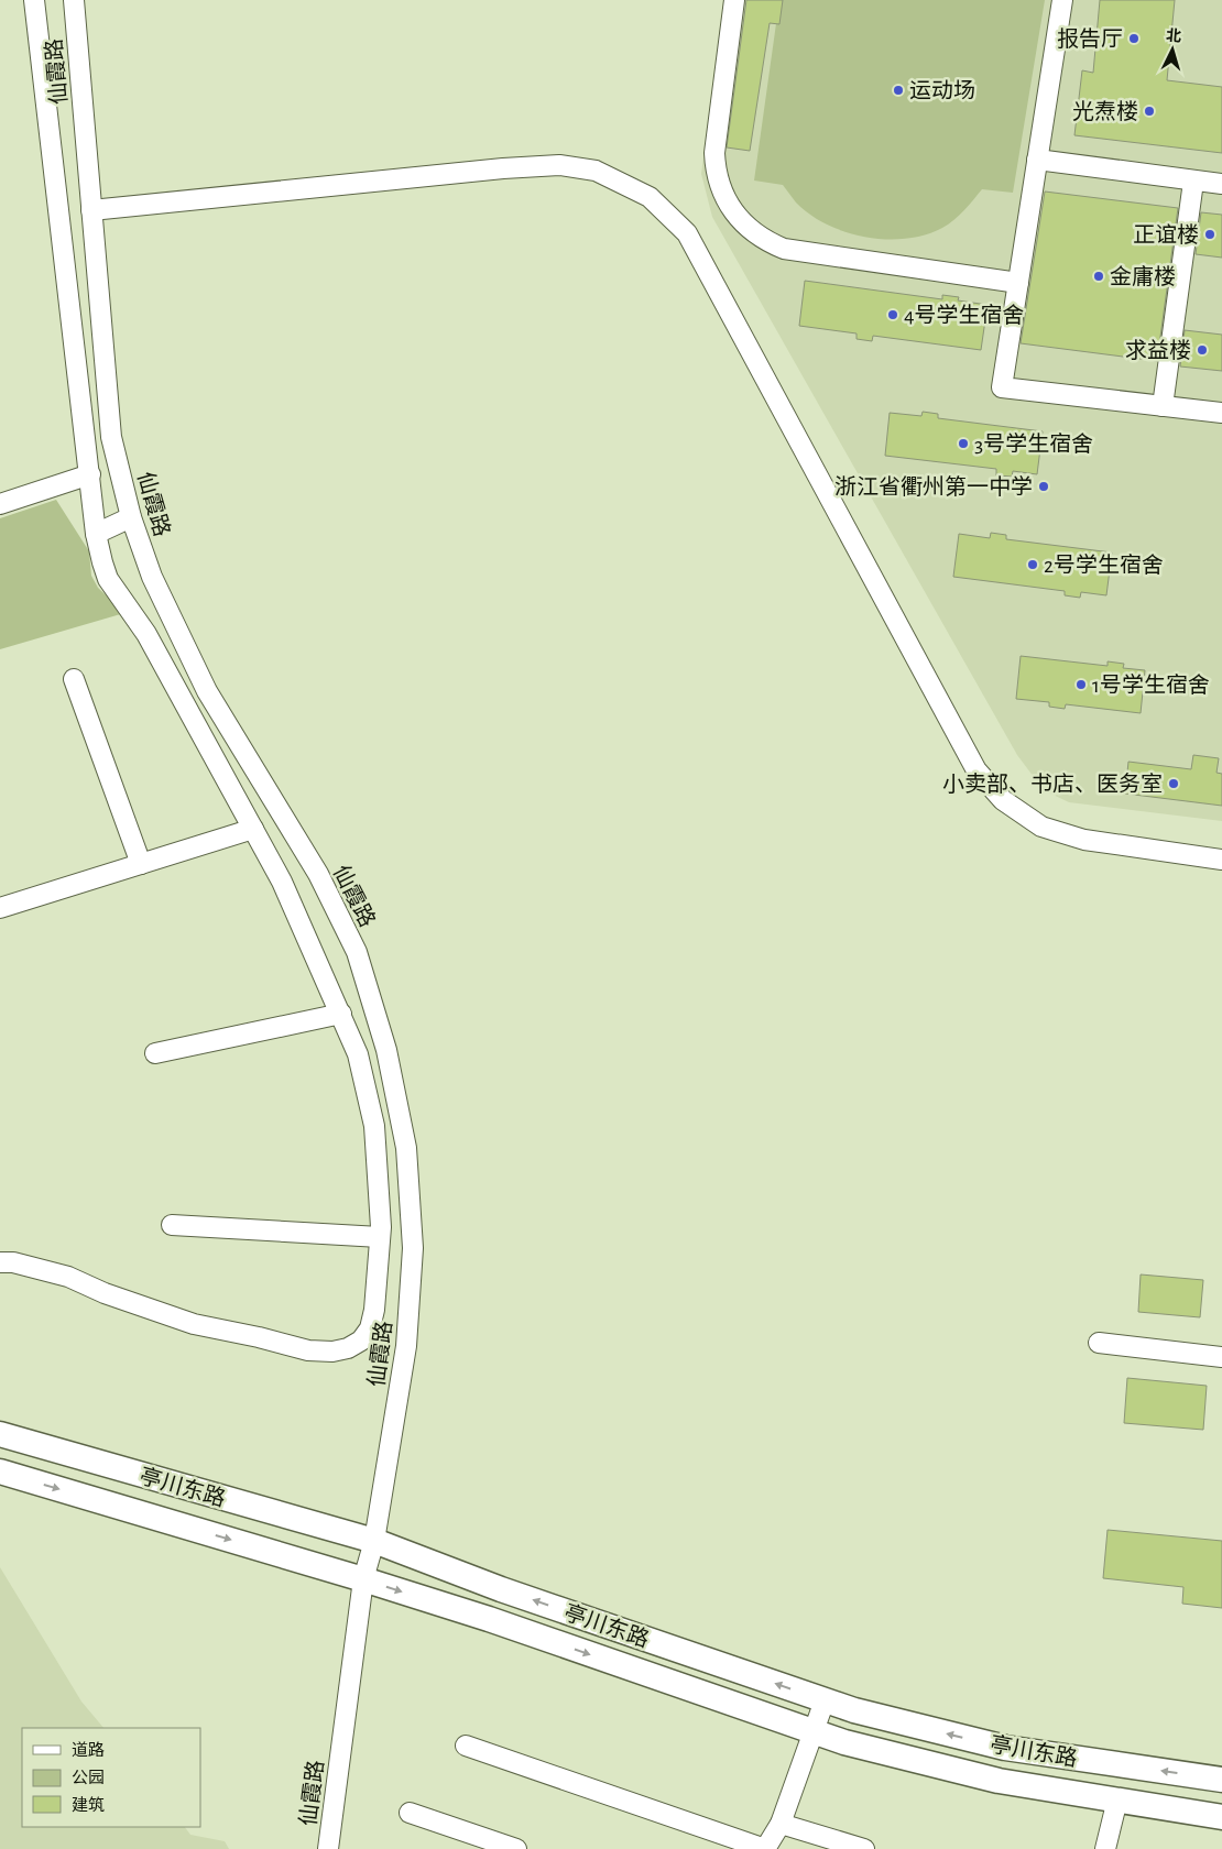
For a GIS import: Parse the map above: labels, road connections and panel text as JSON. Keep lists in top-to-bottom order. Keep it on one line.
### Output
{"streets":{"main road":["亭川东路"],"street":["仙霞路"]},"crossings":[["仙霞路","亭川东路"]],"places":["报告厅","运动场","光焘楼","正谊楼","金庸楼","4号学生宿舍","求益楼","3号学生宿舍","浙江省衢州第一中学","2号学生宿舍","1号学生宿舍","小卖部、书店、医务室"],"legend":["道路","公园","建筑"],"north":"top"}
